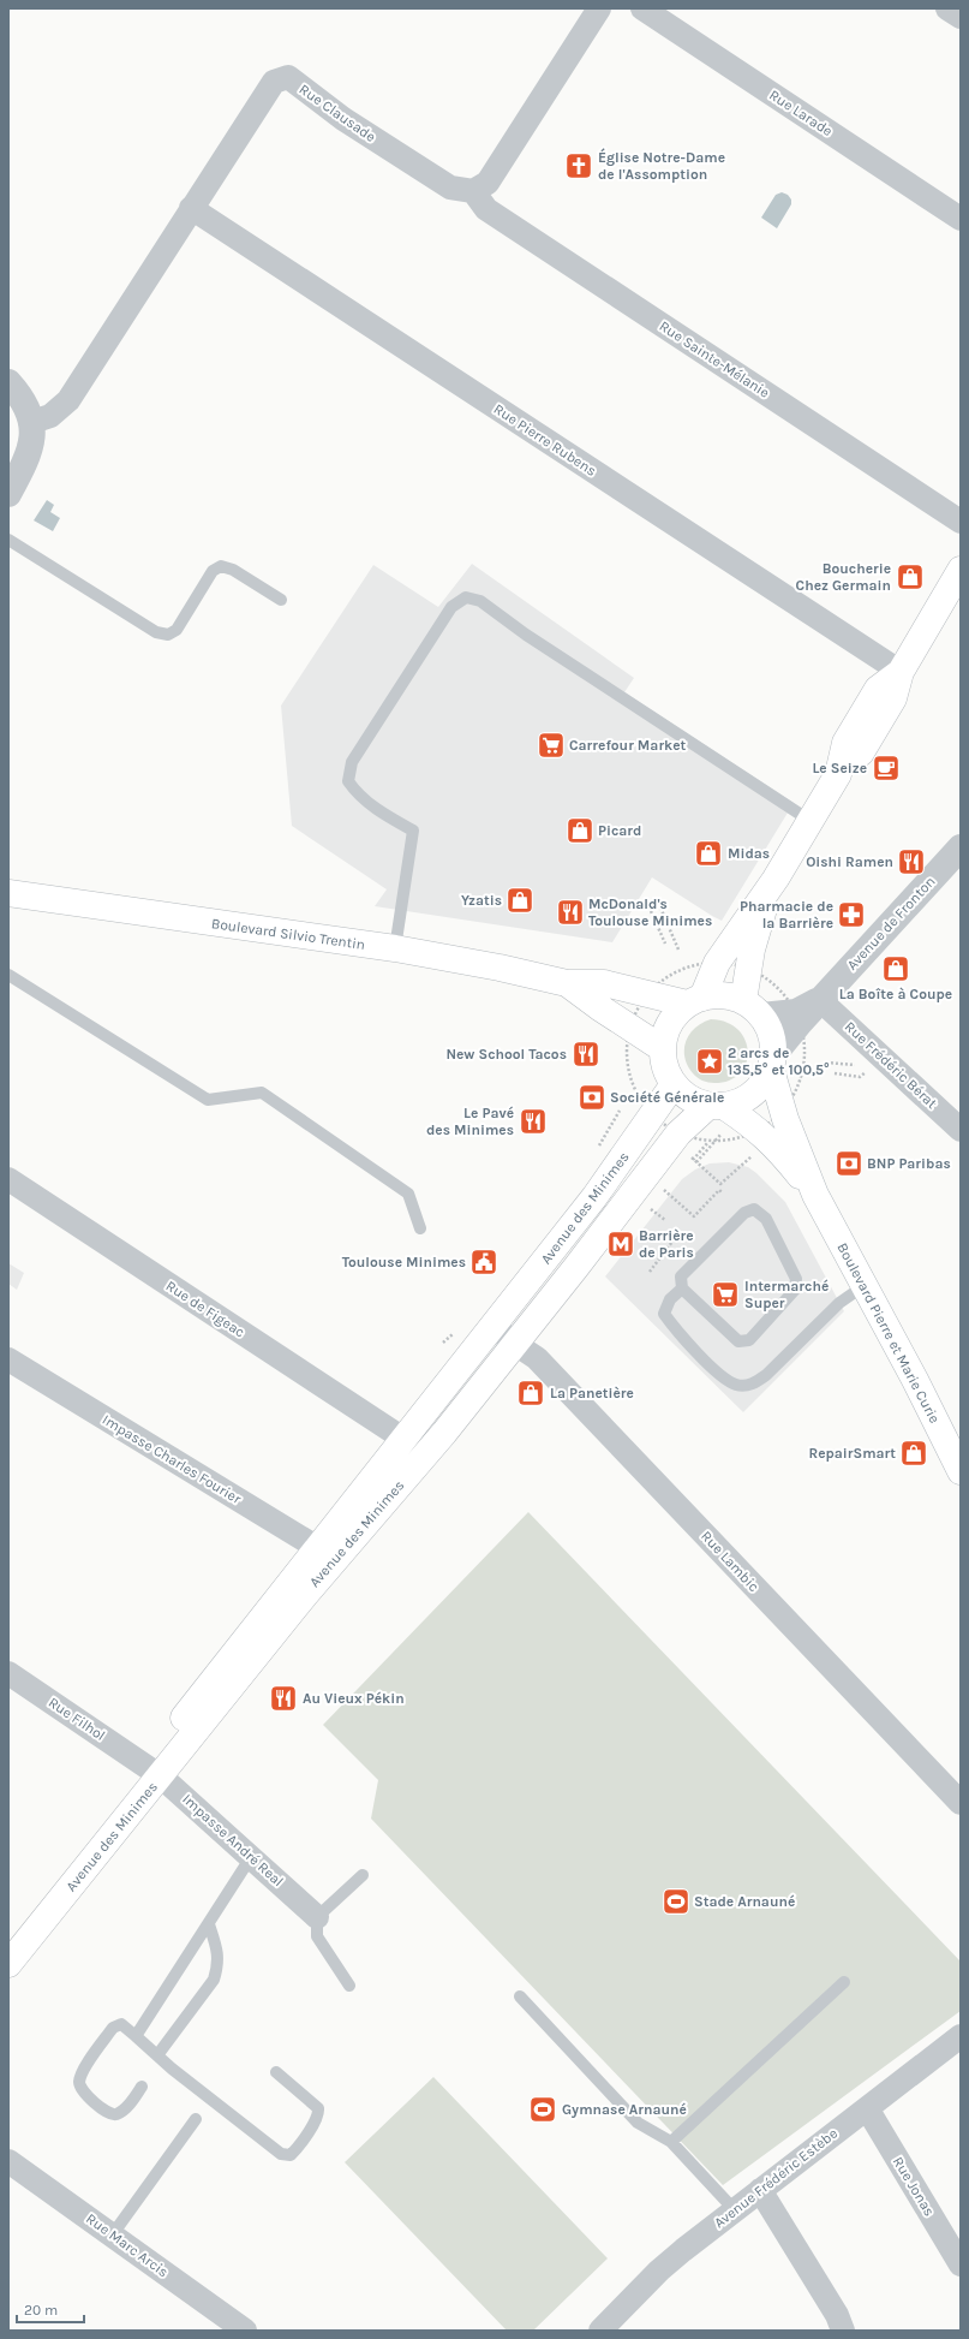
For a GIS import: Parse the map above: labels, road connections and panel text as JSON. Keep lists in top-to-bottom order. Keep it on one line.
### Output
{"streets":{"main road":["Boulevard Silvio Trentin","Avenue des Minimes","Boulevard Pierre et Marie Curie"],"street":["Rue Clausade","Rue Larade","Rue Sainte-Mélanie","Rue Pierre Rubens","Avenue de Fronton","Rue Frédéric Bérat","Rue de Figeac","Impasse Charles Fourier","Rue Lambic","Rue Filhol","Impasse André Real","Avenue Frédéric Estèbe","Rue Jonas","Rue Marc Arcis"]},"crossings":[["Rue Clausade","Rue Sainte-Mélanie"],["Rue Clausade","Rue Pierre Rubens"],["Avenue de Fronton","Boulevard Silvio Trentin"],["Avenue de Fronton","Rue Frédéric Bérat"],["Avenue de Fronton","Avenue des Minimes"],["Avenue de Fronton","Boulevard Pierre et Marie Curie"],["Boulevard Silvio Trentin","Avenue des Minimes"],["Boulevard Silvio Trentin","Boulevard Pierre et Marie Curie"],["Avenue des Minimes","Rue de Figeac"],["Avenue des Minimes","Boulevard Pierre et Marie Curie"],["Avenue des Minimes","Impasse Charles Fourier"],["Avenue des Minimes","Rue Lambic"],["Avenue des Minimes","Rue Filhol"],["Avenue des Minimes","Impasse André Real"],["Rue Filhol","Impasse André Real"],["Avenue Frédéric Estèbe","Rue Jonas"]],"places":{"church":["Église Notre-Dame de l'Assomption"],"shop":["Boucherie Chez Germain","Picard","Midas","Yzatis","La Boîte à Coupe","La Panetière","RepairSmart"],"supermarket":["Carrefour Market","Intermarché Super"],"cafe":["Le Seize"],"restaurant":["Oishi Ramen","McDonald's Toulouse Minimes","New School Tacos","Le Pavé des Minimes","Au Vieux Pékin"],"pharmacy":["Pharmacie de la Barrière"],"place":["2 arcs de 135,5° et 100,5°"],"bank":["Société Générale","BNP Paribas"],"metro station":["Barrière de Paris"],"public building":["Toulouse Minimes"],"sports":["Stade Arnauné","Gymnase Arnauné"]},"scale_bar":"20 m"}
